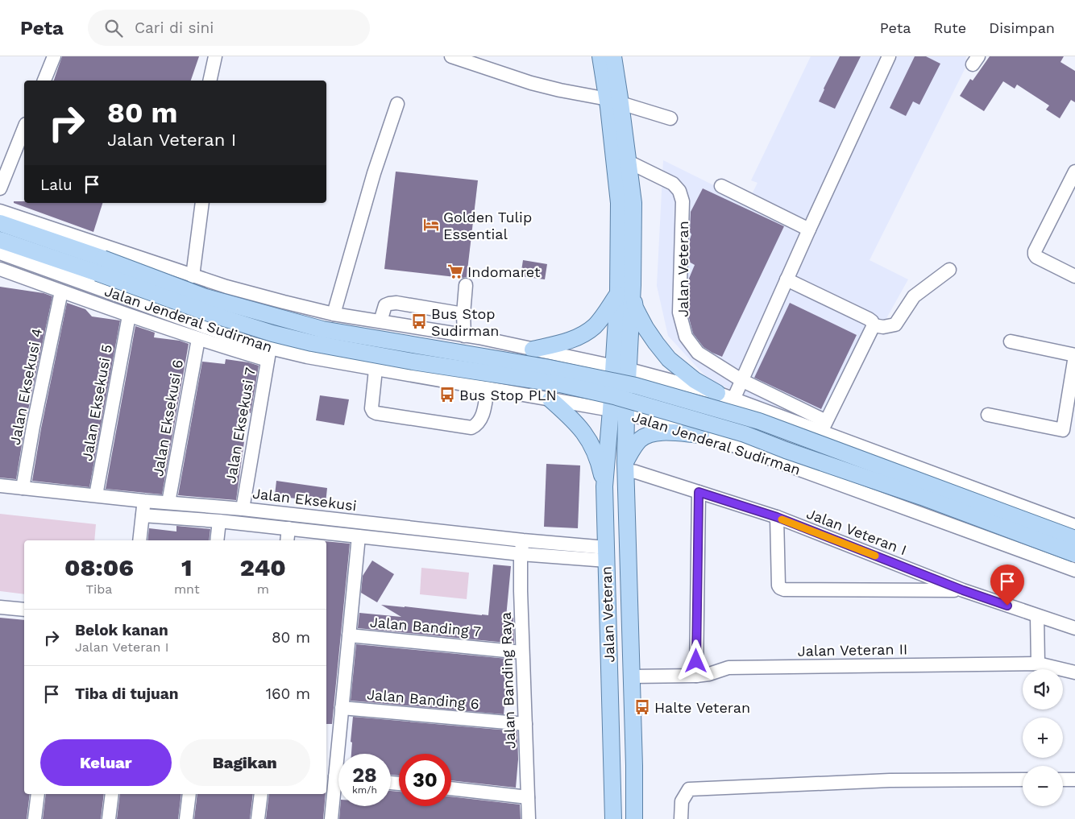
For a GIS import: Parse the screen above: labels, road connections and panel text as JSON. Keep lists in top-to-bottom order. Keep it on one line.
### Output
{"streets":{"main road":["Jalan Veteran","Jalan Jenderal Sudirman"],"street":["Jalan Eksekusi 4","Jalan Eksekusi 5","Jalan Eksekusi 6","Jalan Eksekusi 7","Jalan Eksekusi","Jalan Veteran I","Jalan Banding 7","Jalan Veteran II","Jalan Banding Raya","Jalan Banding 6"]},"crossings":[["Jalan Veteran","Jalan Jenderal Sudirman"],["Jalan Veteran","Jalan Eksekusi"],["Jalan Veteran","Jalan Veteran I"],["Jalan Veteran","Jalan Veteran II"],["Jalan Jenderal Sudirman","Jalan Eksekusi 7"],["Jalan Eksekusi 4","Jalan Eksekusi"],["Jalan Eksekusi 5","Jalan Eksekusi"],["Jalan Eksekusi 6","Jalan Eksekusi"],["Jalan Eksekusi 7","Jalan Eksekusi"],["Jalan Eksekusi","Jalan Banding Raya"],["Jalan Banding 7","Jalan Banding Raya"],["Jalan Banding Raya","Jalan Banding 6"]],"places":{"hotel":["Golden Tulip Essential"],"supermarket":["Indomaret"],"bus stop":["Bus Stop Sudirman","Bus Stop PLN","Halte Veteran"]},"page":{"header":"Peta","search":"Cari di sini","nav":["Peta","Rute","Disimpan"],"turn":["80 m","Jalan Veteran I"],"then":"Lalu","eta":["08:06","Tiba","1","mnt","240","m"],"list":[{"name":"Belok kanan","note":"Jalan Veteran I","value":"80 m"},{"name":"Tiba di tujuan","value":"160 m"}],"map_buttons":["+","−"],"buttons":["Keluar","Bagikan"],"speed":"28 km/h","limit":"30"}}
